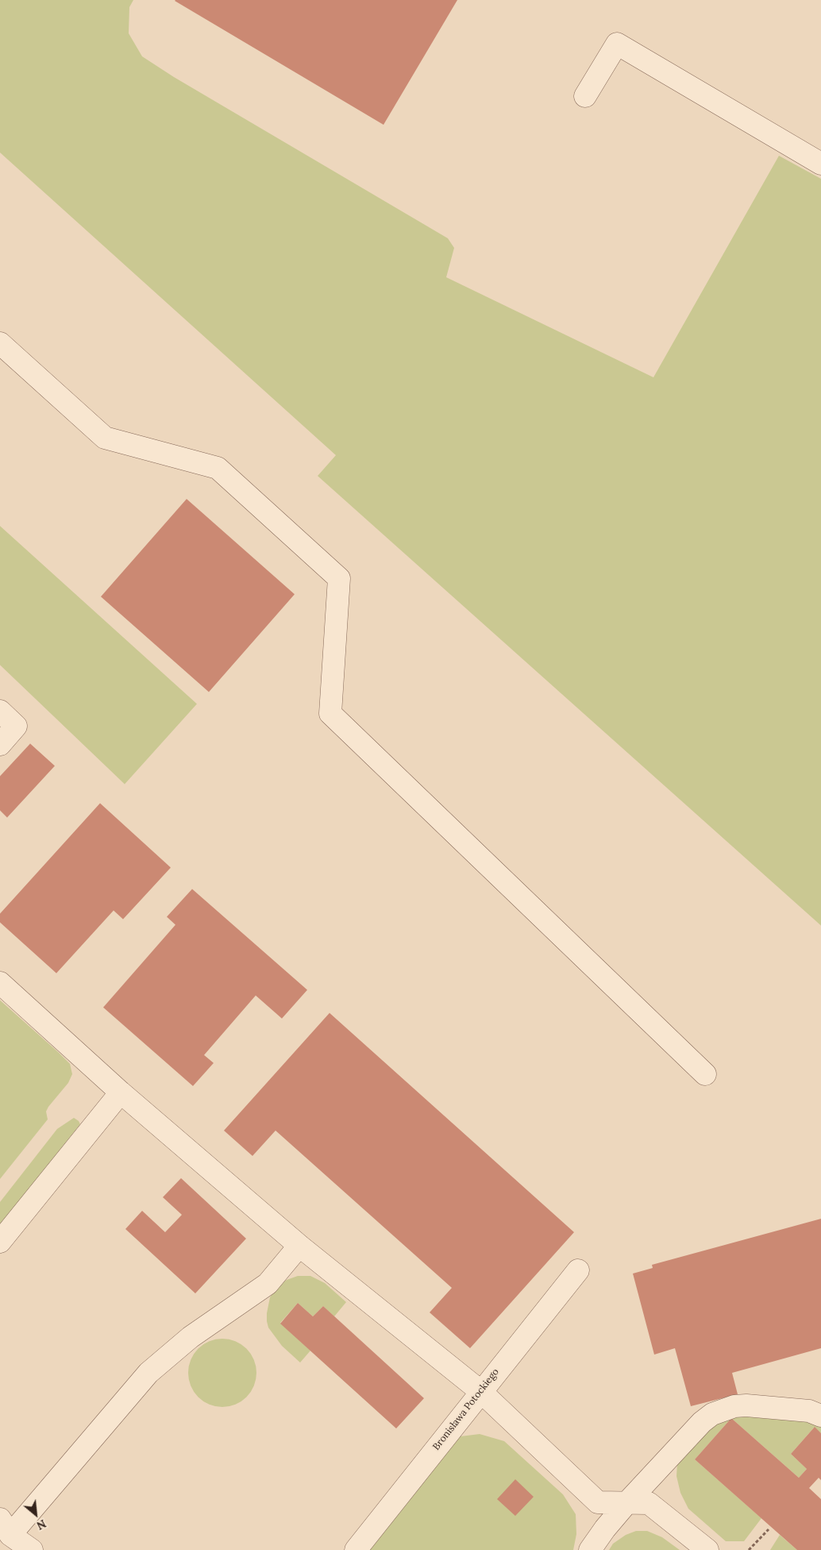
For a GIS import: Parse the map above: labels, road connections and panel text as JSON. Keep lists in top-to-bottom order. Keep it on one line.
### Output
{"streets":{"lane":["Bronisława Potockiego"]},"north":"bottom right"}
